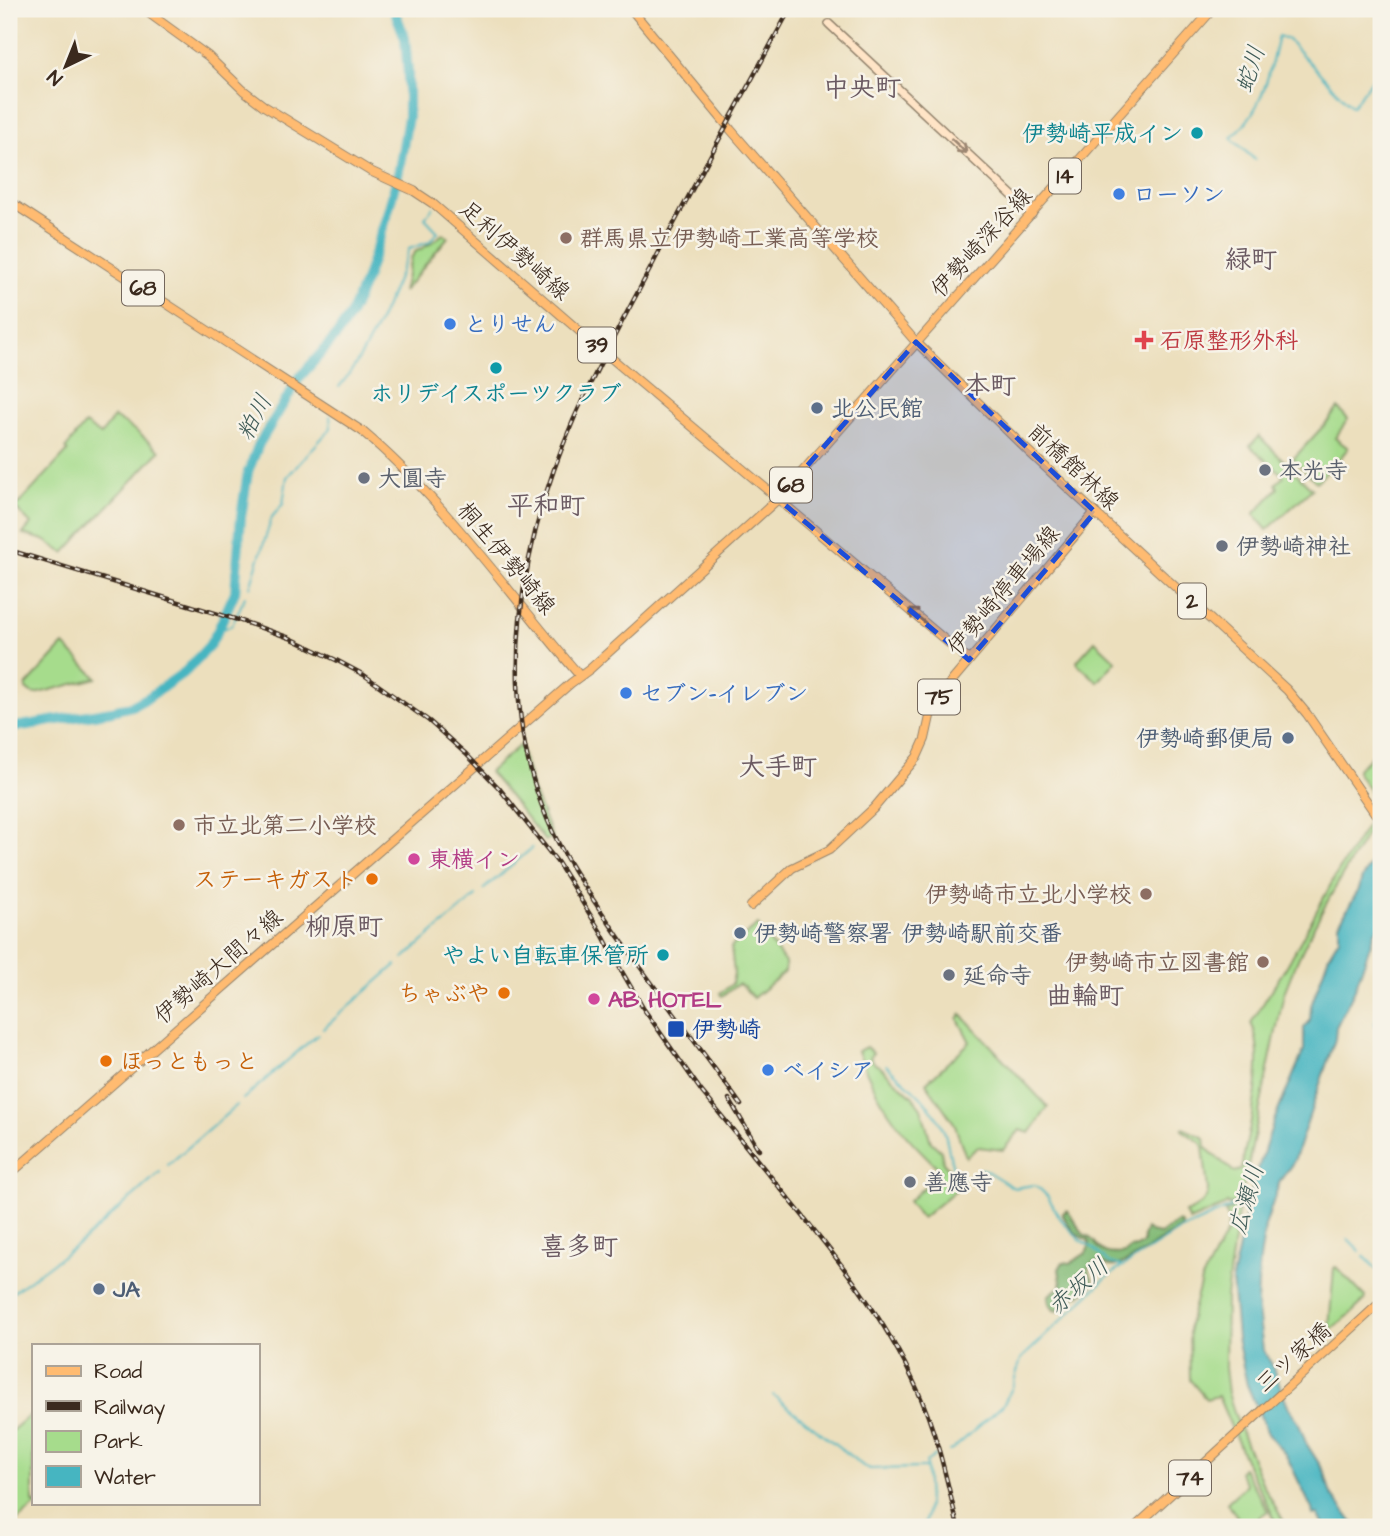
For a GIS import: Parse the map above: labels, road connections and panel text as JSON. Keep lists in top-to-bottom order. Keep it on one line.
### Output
{"streets":{"main road":["14","伊勢崎深谷線","足利伊勢崎線","68","39","前橋館林線","桐生伊勢崎線","伊勢崎停車場線","2","75","伊勢崎大間々線","三ツ家橋","74"]},"crossings":[["伊勢崎深谷線","68"],["伊勢崎深谷線","前橋館林線"],["足利伊勢崎線","68"],["足利伊勢崎線","伊勢崎停車場線"],["68","前橋館林線"],["68","桐生伊勢崎線"],["68","伊勢崎大間々線"],["前橋館林線","伊勢崎停車場線"],["桐生伊勢崎線","伊勢崎大間々線"]],"districts":["中央町","緑町","本町","平和町","大手町","柳原町","曲輪町","喜多町"],"water":["蛇川","粕川","広瀬川","赤坂川"],"places":{"other":["伊勢崎平成イン","ローソン","群馬県立伊勢崎工業高等学校","とりせん","ホリデイスポーツクラブ","北公民館","本光寺","大圓寺","伊勢崎神社","セブン-イレブン","伊勢崎郵便局","市立北第二小学校","東横イン","ステーキガスト","伊勢崎市立北小学校","伊勢崎警察署 伊勢崎駅前交番","やよい自転車保管所","伊勢崎市立図書館","延命寺","ちゃぶや","AB HOTEL","ほっともっと","ベイシア","善應寺","JA"],"health":["石原整形外科"],"transit":["伊勢崎"]},"legend":["Road","Railway","Park","Water"],"north":"bottom left"}
